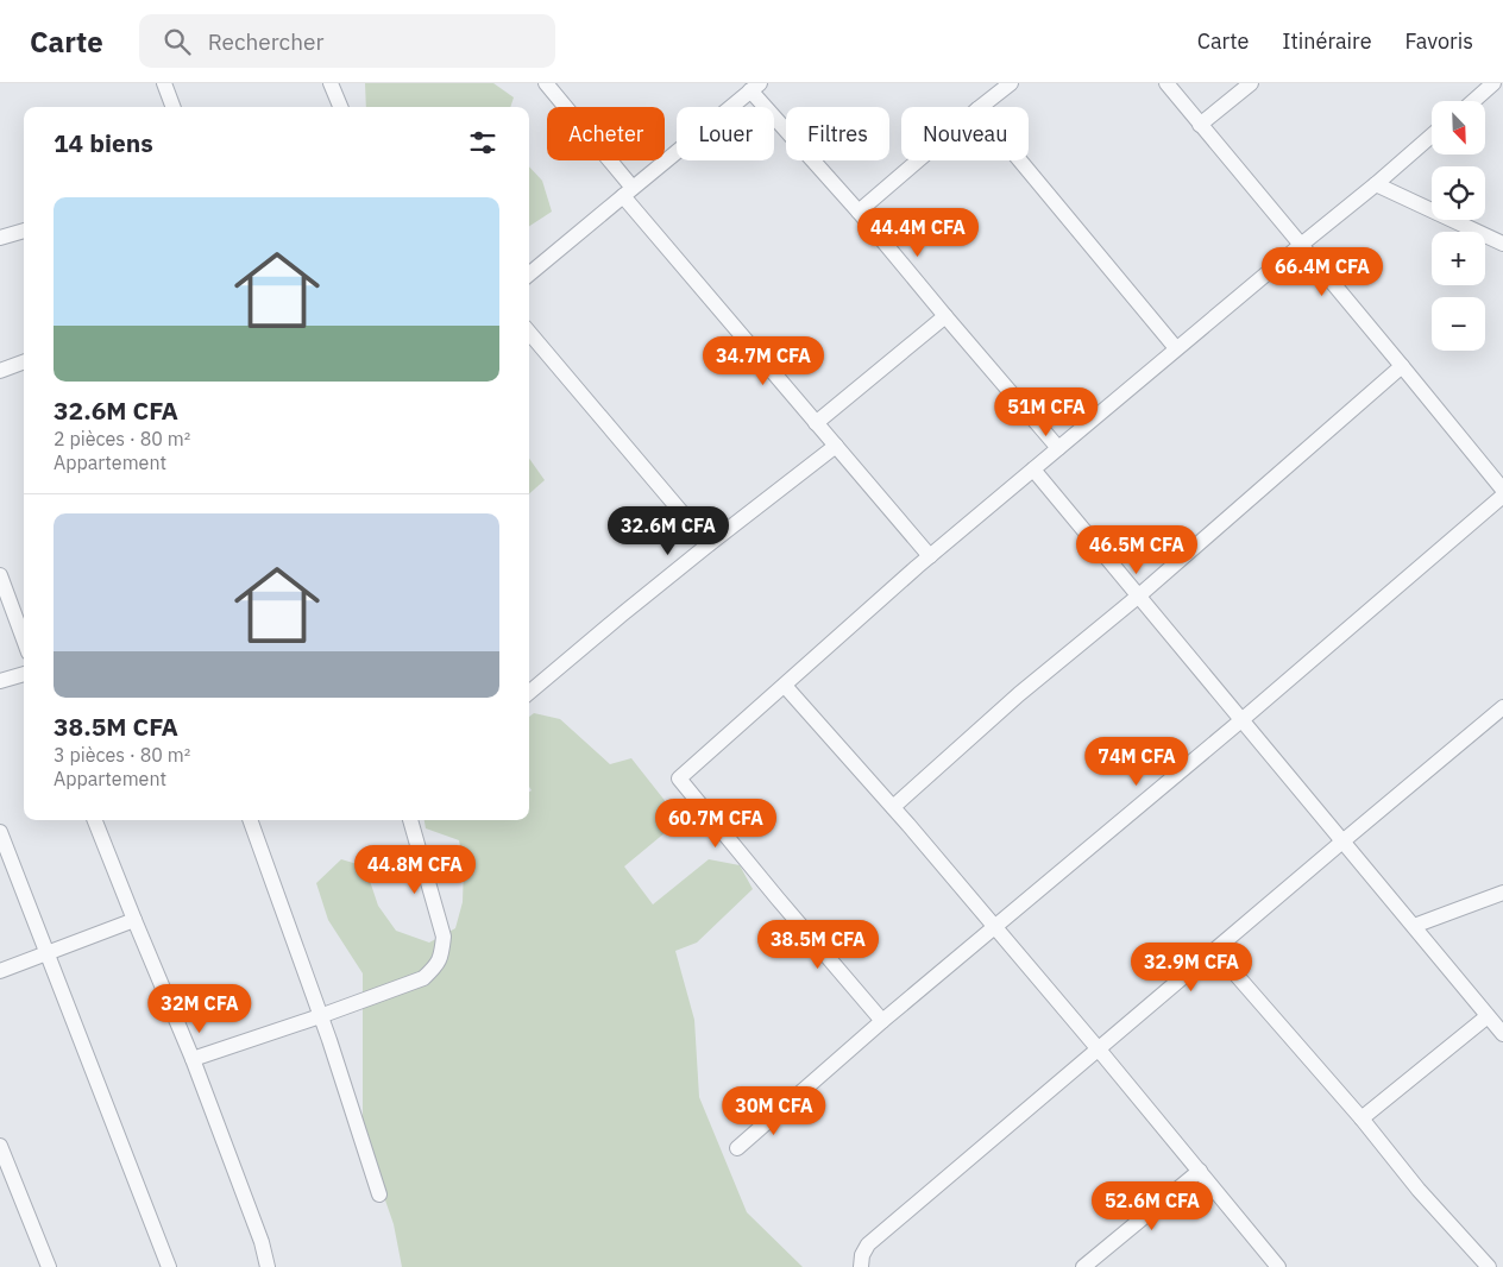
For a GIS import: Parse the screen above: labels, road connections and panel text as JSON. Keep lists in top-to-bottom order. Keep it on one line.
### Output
{"north":"bottom right","page":{"header":"Carte","search":"Rechercher","nav":["Carte","Itinéraire","Favoris"],"map_buttons":["+","−"],"chip":["Acheter","Louer","Filtres","Nouveau"],"heading":"14 biens","list":[{"name":"32.6M CFA","note":"2 pièces · 80 m² · Appartement"},{"name":"38.5M CFA","note":"3 pièces · 80 m² · Appartement"}],"price":["44.4M CFA","66.4M CFA","34.7M CFA","51M CFA","32.6M CFA","46.5M CFA","74M CFA","60.7M CFA","44.8M CFA","38.5M CFA","32.9M CFA","32M CFA","30M CFA","52.6M CFA"]}}
